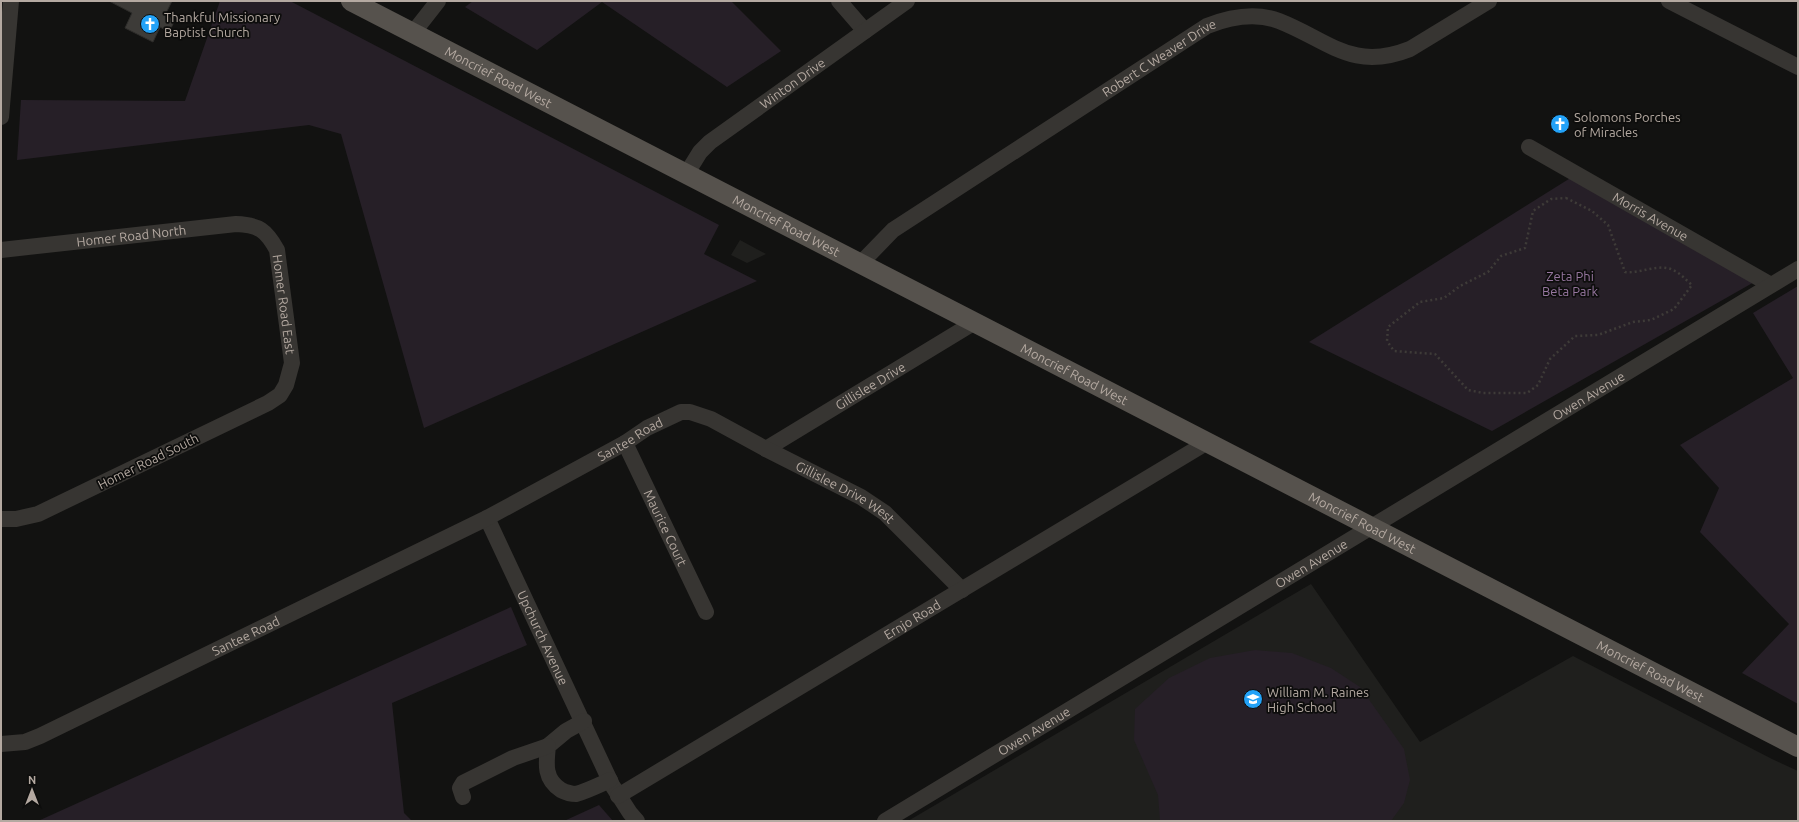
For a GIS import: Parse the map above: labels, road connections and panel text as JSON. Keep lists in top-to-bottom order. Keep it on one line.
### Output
{"streets":{"main road":["Moncrief Road West"],"street":["Robert C Weaver Drive","Winton Drive","Morris Avenue","Homer Road North","Homer Road East","Gillislee Drive","Owen Avenue","Santee Road","Homer Road South","Gillislee Drive West","Maurice Court","Ernjo Road","Upchurch Avenue"]},"crossings":[["Robert C Weaver Drive","Moncrief Road West"],["Moncrief Road West","Winton Drive"],["Moncrief Road West","Gillislee Drive"],["Moncrief Road West","Owen Avenue"],["Moncrief Road West","Ernjo Road"],["Morris Avenue","Owen Avenue"],["Homer Road North","Homer Road East"],["Homer Road East","Homer Road South"],["Gillislee Drive","Gillislee Drive West"],["Santee Road","Gillislee Drive West"],["Santee Road","Maurice Court"],["Santee Road","Upchurch Avenue"],["Gillislee Drive West","Ernjo Road"],["Ernjo Road","Upchurch Avenue"]],"parks":["Zeta Phi Beta Park"],"places":{"church":["Thankful Missionary Baptist Church","Solomons Porches of Miracles"],"school or university":["William M. Raines High School"]},"north":"top"}
